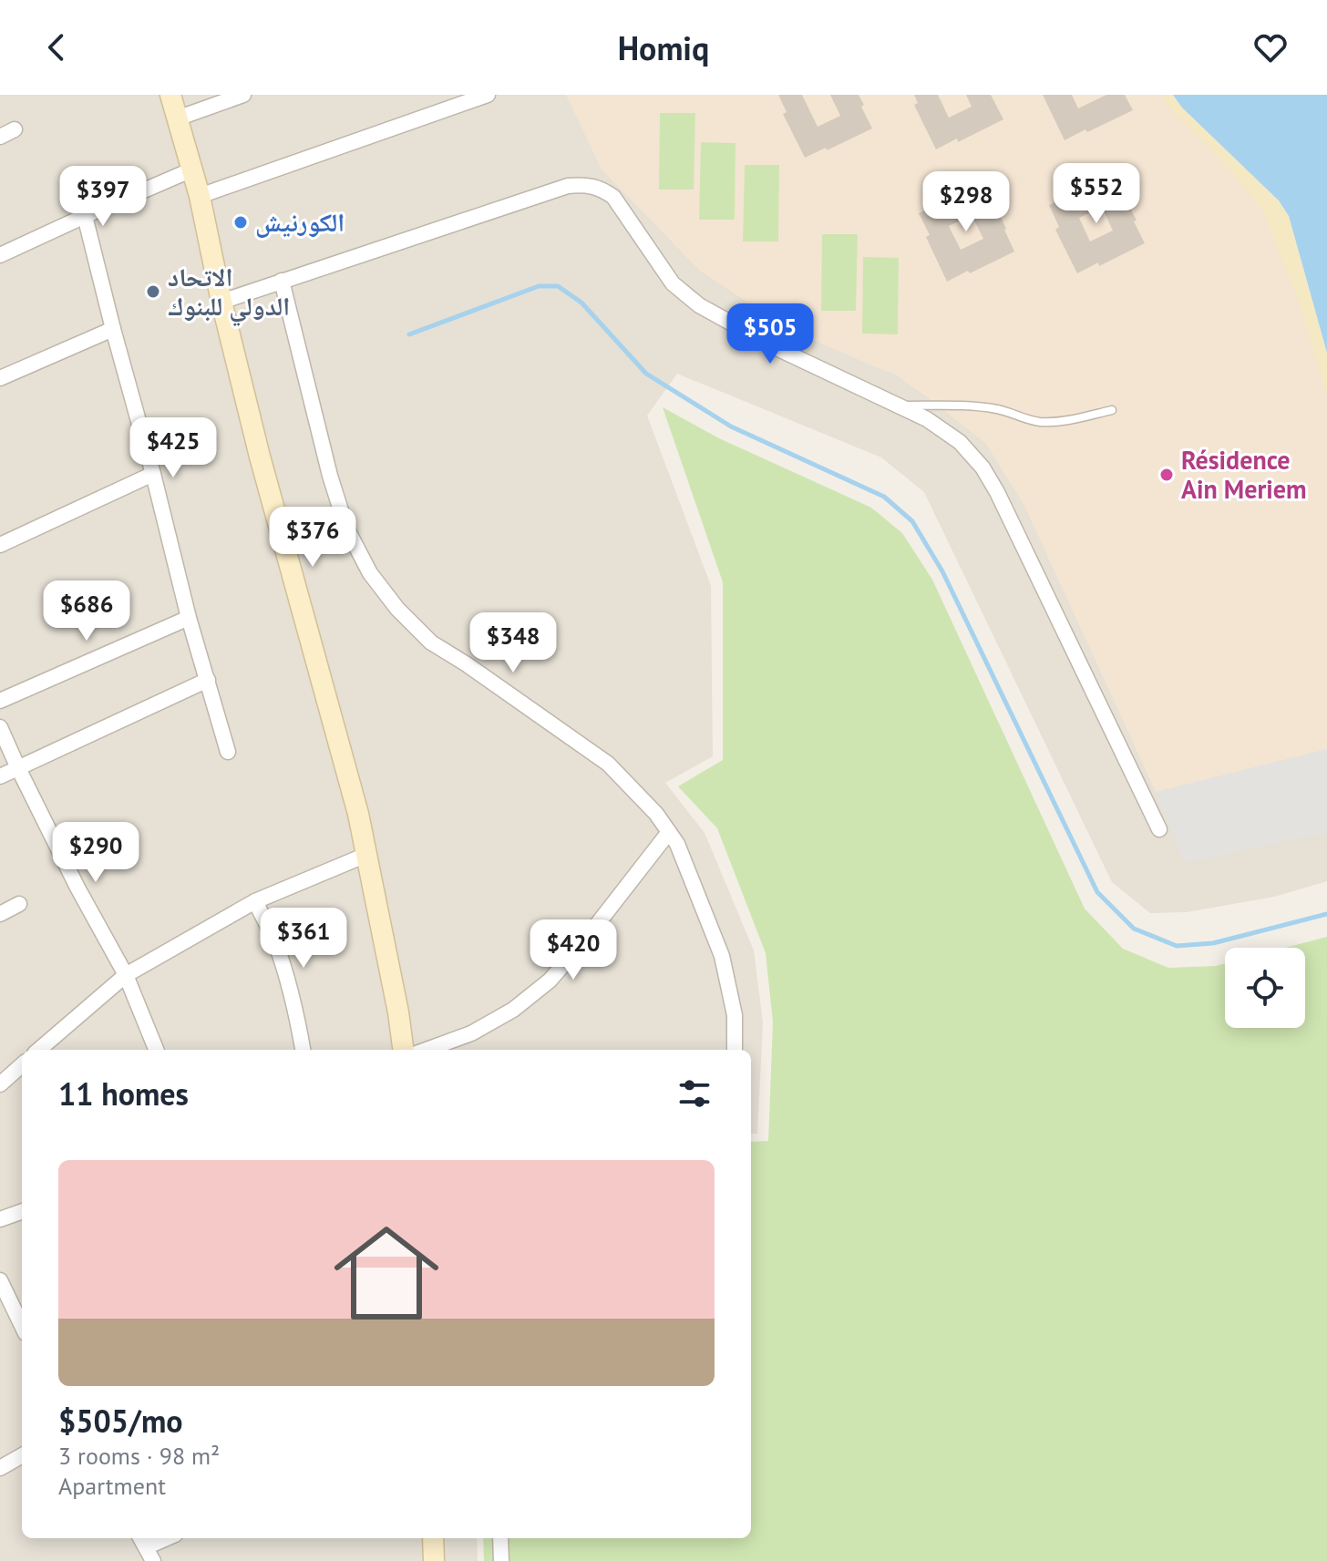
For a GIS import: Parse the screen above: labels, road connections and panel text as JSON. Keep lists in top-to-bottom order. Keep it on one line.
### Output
{"places":["الكورنيش","الاتحاد الدولي للبنوك","Résidence Ain Meriem"],"page":{"header":"Homiq","price":["$552","$397","$298","$505","$425","$376","$686","$348","$290","$361","$420"],"heading":"11 homes","list":[{"name":"$505/mo","note":"3 rooms · 98 m² · Apartment"}]}}
